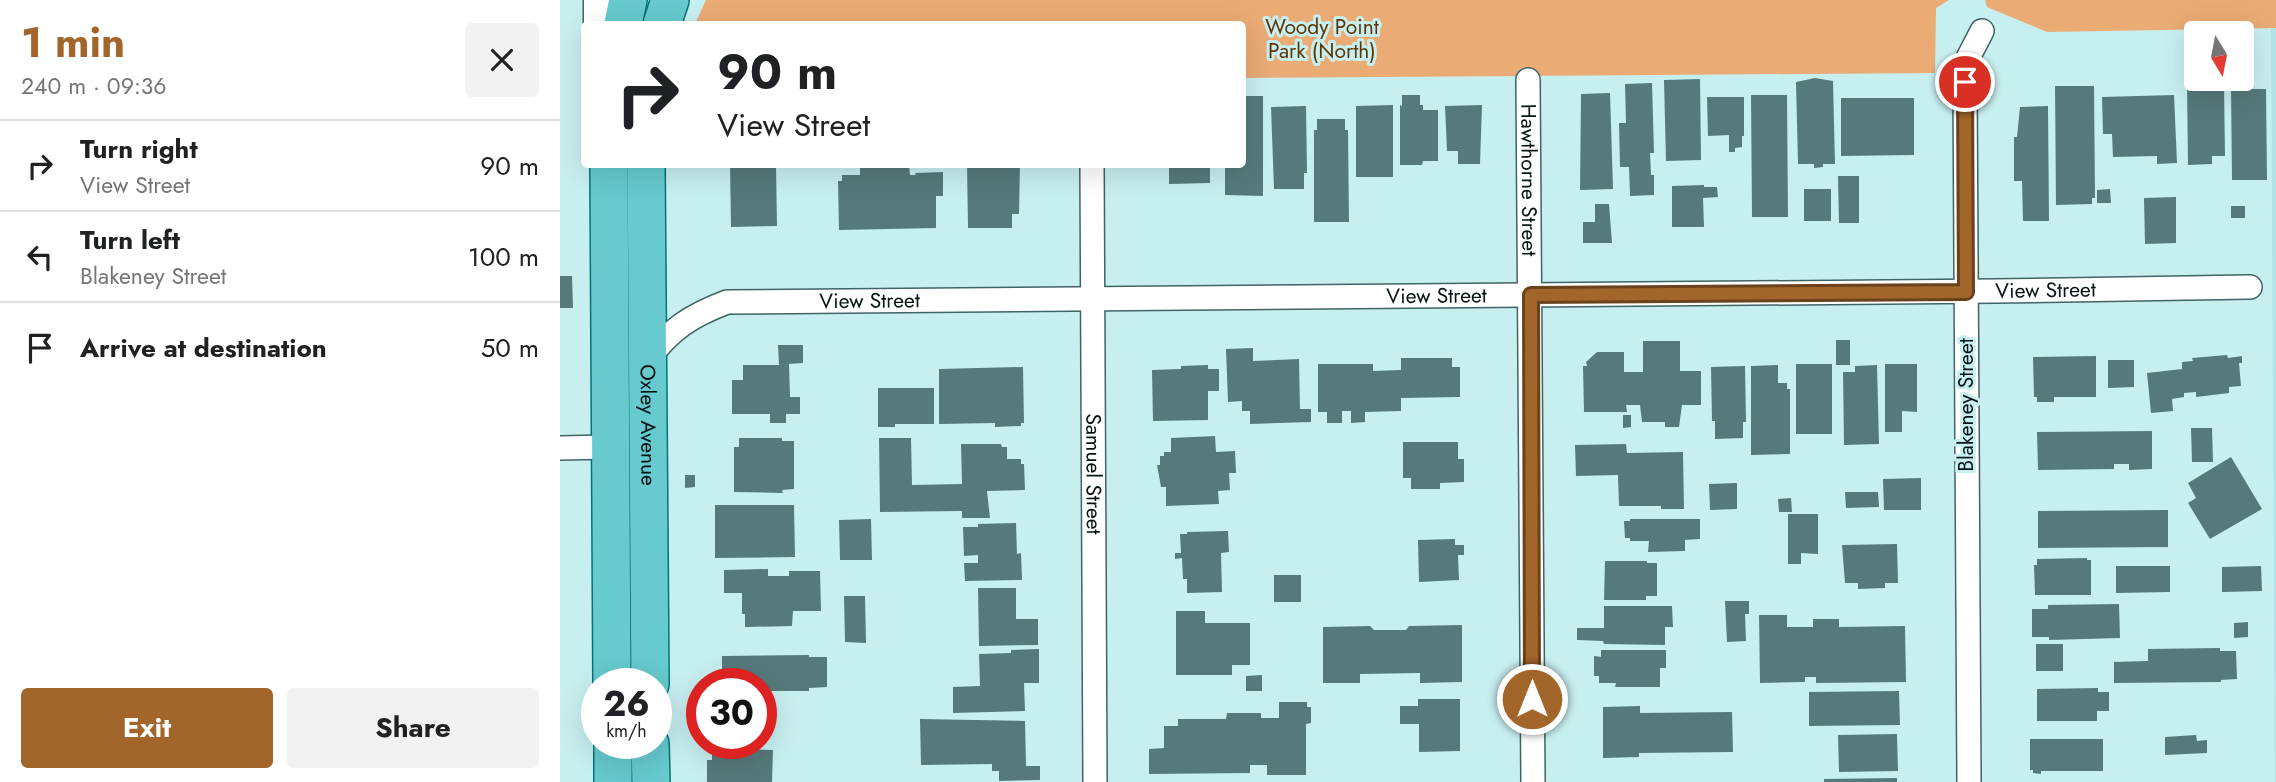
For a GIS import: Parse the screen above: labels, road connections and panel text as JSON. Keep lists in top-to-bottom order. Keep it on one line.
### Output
{"streets":{"main road":["Oxley Avenue"],"street":["Hawthorne Street","View Street","Blakeney Street","Samuel Street"]},"crossings":[["Hawthorne Street","View Street"],["View Street","Blakeney Street"],["View Street","Oxley Avenue"],["View Street","Samuel Street"]],"parks":["Woody Point Park (North)"],"north":"bottom","page":{"heading":["1 min","240 m · 09:36"],"turn":["90 m","View Street"],"list":[{"name":"Turn right","note":"View Street","value":"90 m"},{"name":"Turn left","note":"Blakeney Street","value":"100 m"},{"name":"Arrive at destination","value":"50 m"}],"speed":"26 km/h","limit":"30","buttons":["Exit","Share"]}}
